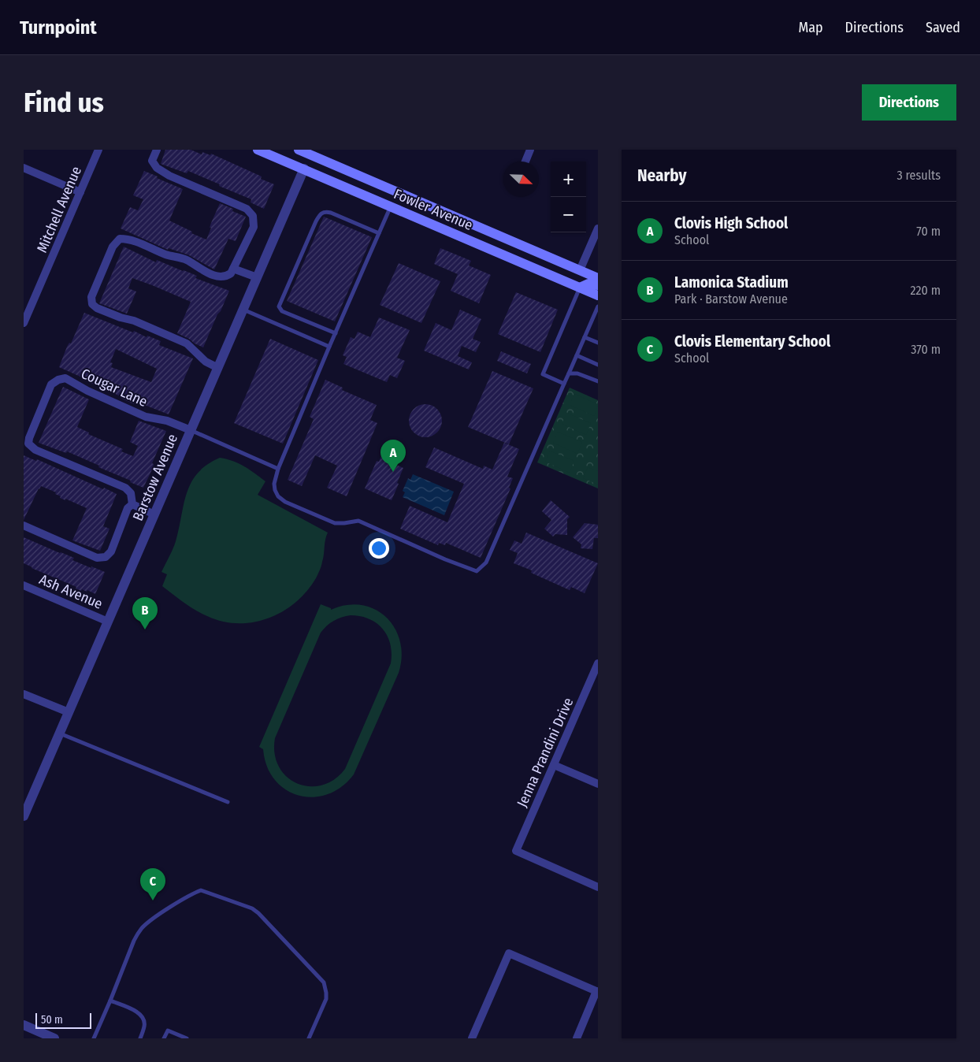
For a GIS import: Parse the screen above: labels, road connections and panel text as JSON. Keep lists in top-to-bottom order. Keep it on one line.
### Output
{"streets":{"main road":["Fowler Avenue","Barstow Avenue"],"street":["Mitchell Avenue","Cougar Lane","Ash Avenue","Jenna Prandini Drive"]},"crossings":[["Fowler Avenue","Barstow Avenue"],["Cougar Lane","Barstow Avenue"],["Barstow Avenue","Ash Avenue"]],"scale_bar":"50 m","north":"bottom right","page":{"header":"Turnpoint","nav":["Map","Directions","Saved"],"buttons":"Directions","title":"Find us","heading":["Nearby","3 results"],"map_buttons":["+","−"],"list":[{"mark":"A","name":"Clovis High School","note":"School","value":"70 m"},{"mark":"B","name":"Lamonica Stadium","note":"Park · Barstow Avenue","value":"220 m"},{"mark":"C","name":"Clovis Elementary School","note":"School","value":"370 m"}],"pins":["A","B","C"],"scale":"50 m"}}
